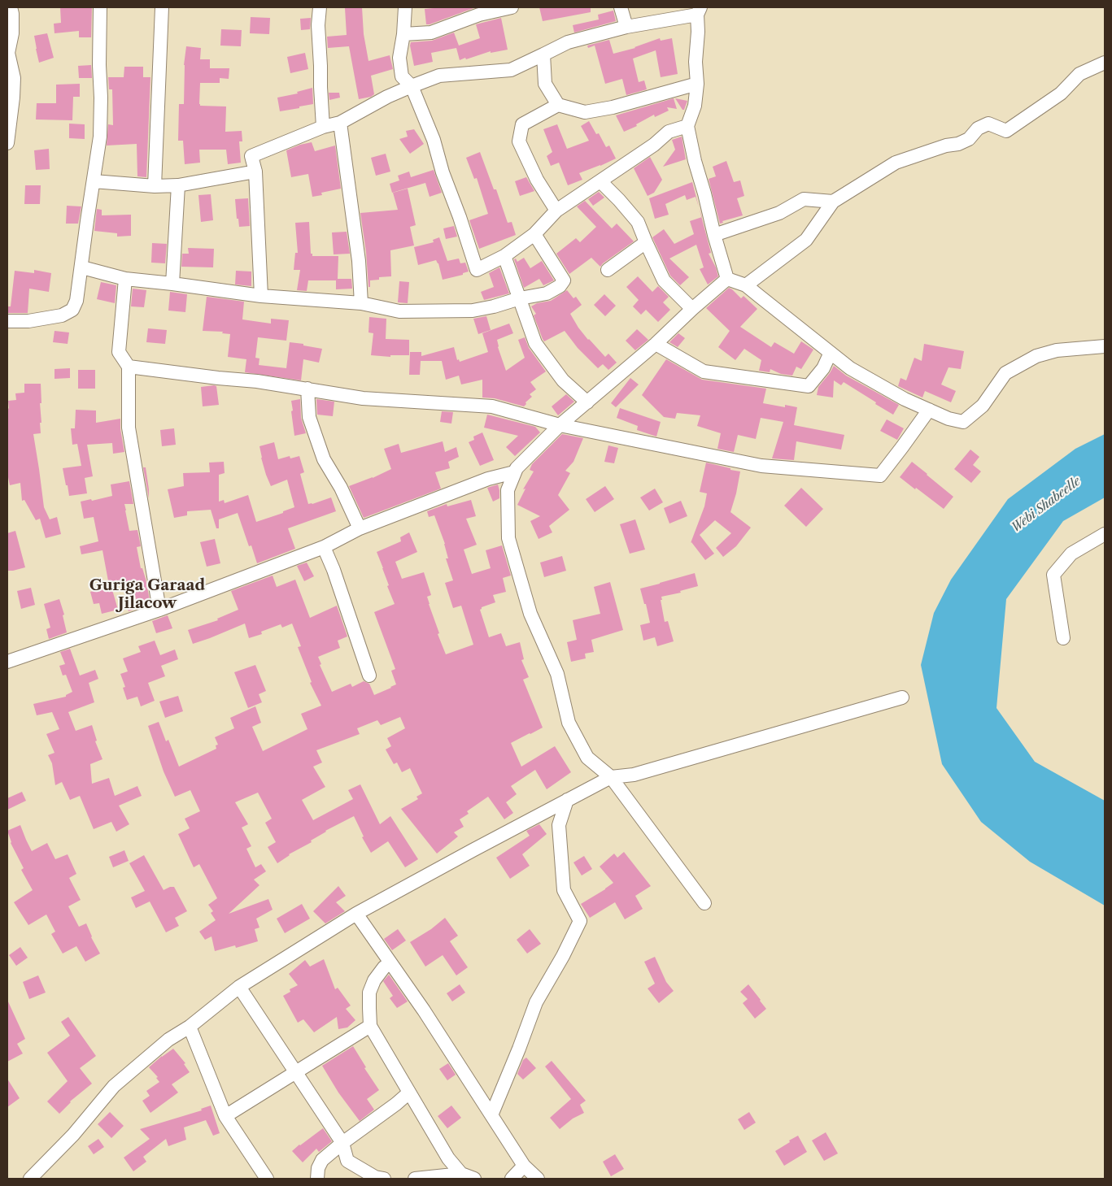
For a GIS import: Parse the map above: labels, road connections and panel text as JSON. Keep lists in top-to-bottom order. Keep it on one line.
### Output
{"districts":["Guriga Garaad Jilacow"],"water":["Webi Shabeelle"]}
